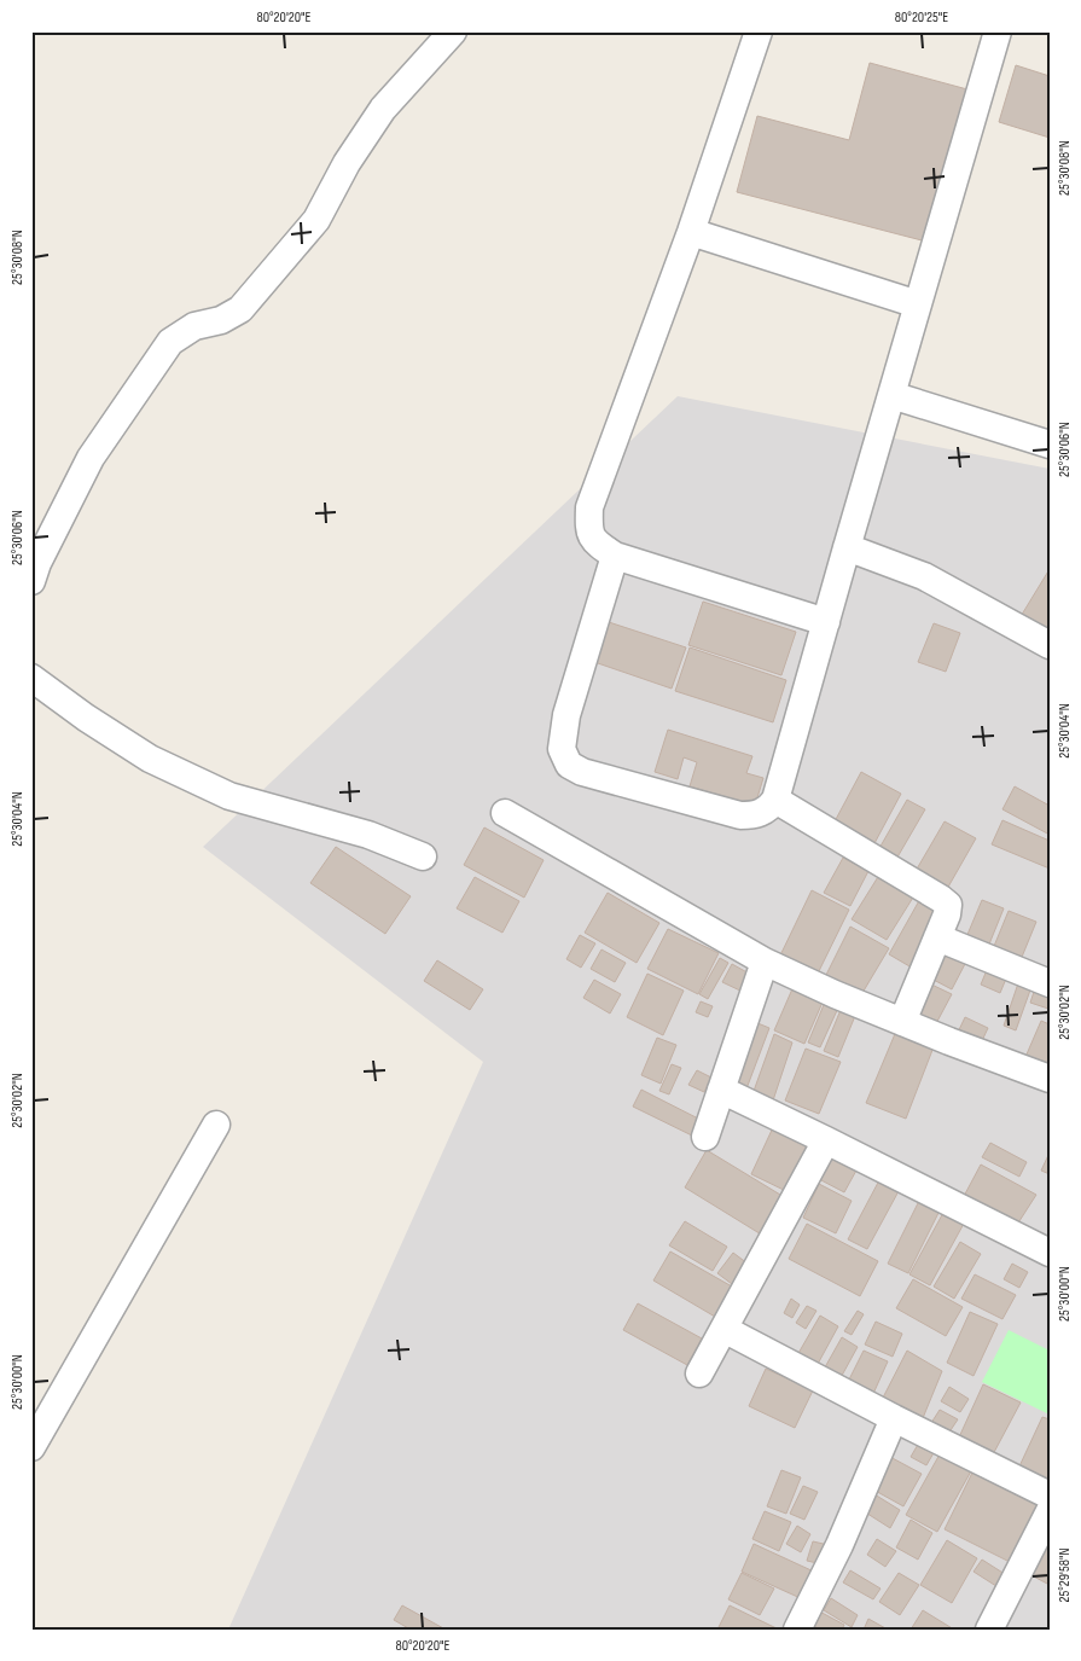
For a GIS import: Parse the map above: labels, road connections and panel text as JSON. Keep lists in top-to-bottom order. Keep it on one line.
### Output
{"coordinates":["80°20'20\"E","80°20'25\"E","25°30'08\"N","25°30'06\"N","25°30'04\"N","25°30'02\"N","25°30'00\"N","25°29'58\"N"]}
